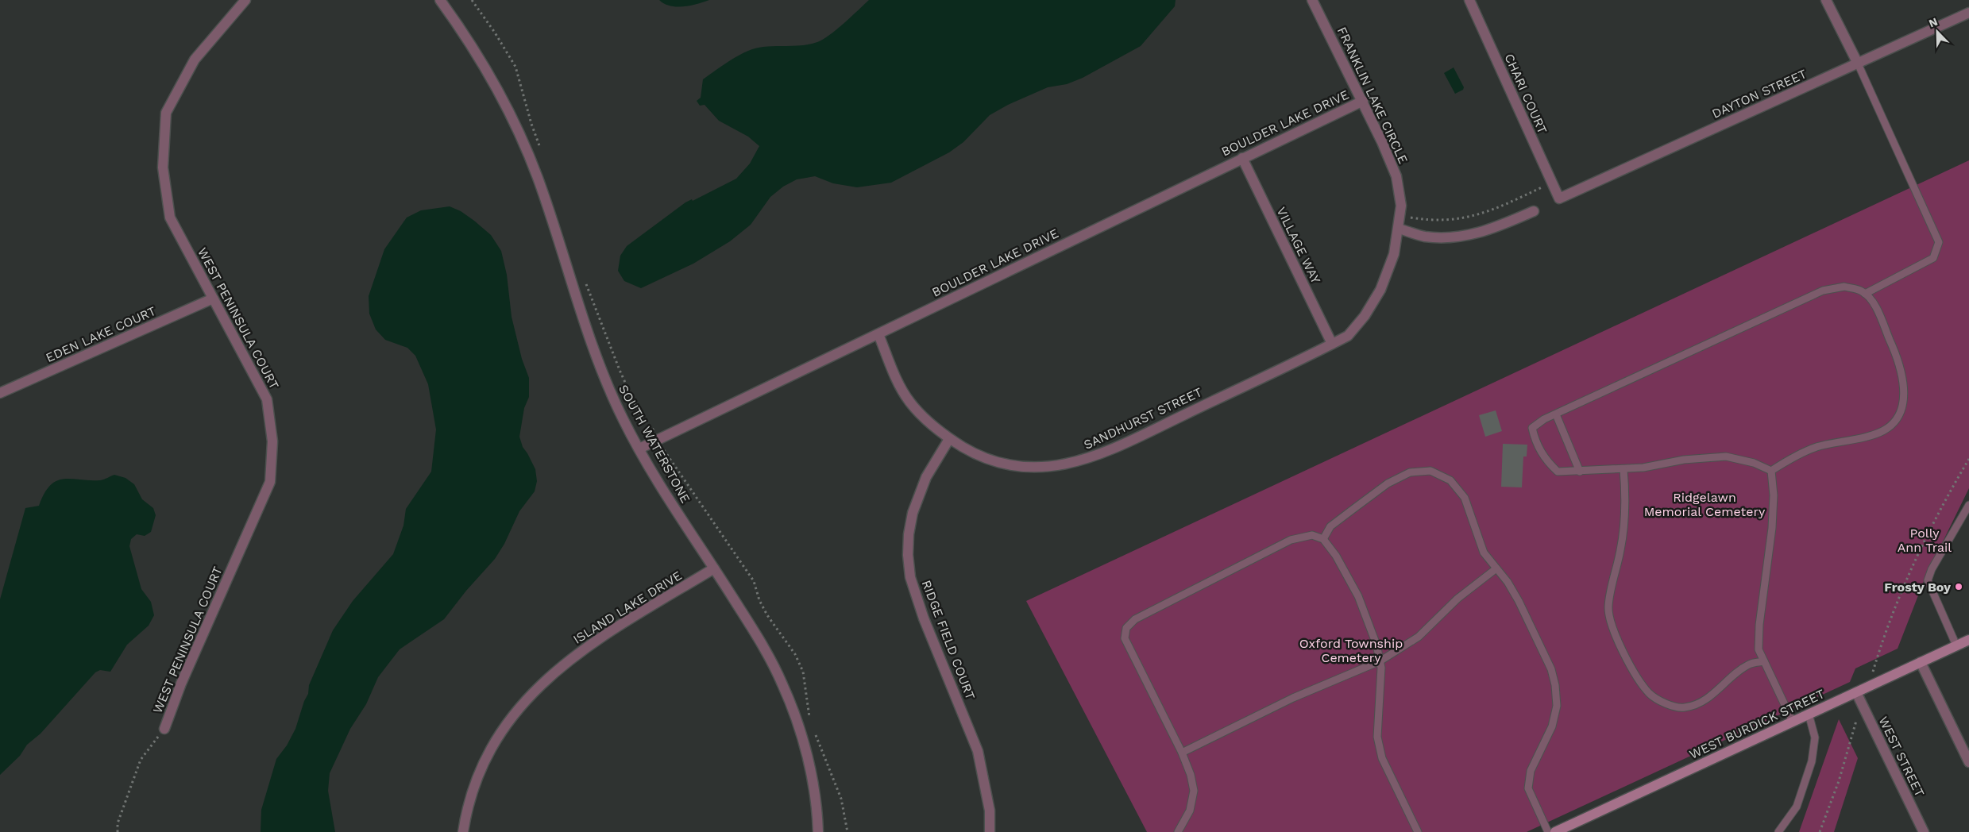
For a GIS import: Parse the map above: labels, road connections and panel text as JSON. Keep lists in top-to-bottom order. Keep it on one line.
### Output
{"streets":{"street":["CHARI COURT","DAYTON STREET","FRANKLIN LAKE CIRCLE","BOULDER LAKE DRIVE","VILLAGE WAY","WEST PENINSULA COURT","EDEN LAKE COURT","SANDHURST STREET","SOUTH WATERSTONE","ISLAND LAKE DRIVE","RIDGE FIELD COURT","WEST BURDICK STREET","WEST STREET"]},"crossings":[["CHARI COURT","DAYTON STREET"],["FRANKLIN LAKE CIRCLE","BOULDER LAKE DRIVE"],["FRANKLIN LAKE CIRCLE","SANDHURST STREET"],["BOULDER LAKE DRIVE","VILLAGE WAY"],["BOULDER LAKE DRIVE","SANDHURST STREET"],["BOULDER LAKE DRIVE","SOUTH WATERSTONE"],["VILLAGE WAY","SANDHURST STREET"],["WEST PENINSULA COURT","EDEN LAKE COURT"],["SANDHURST STREET","RIDGE FIELD COURT"],["SOUTH WATERSTONE","ISLAND LAKE DRIVE"],["WEST BURDICK STREET","WEST STREET"]],"parks":["Ridgelawn Memorial Cemetery","Polly Ann Trail","Oxford Township Cemetery"],"places":["Frosty Boy"],"north":"top left"}
